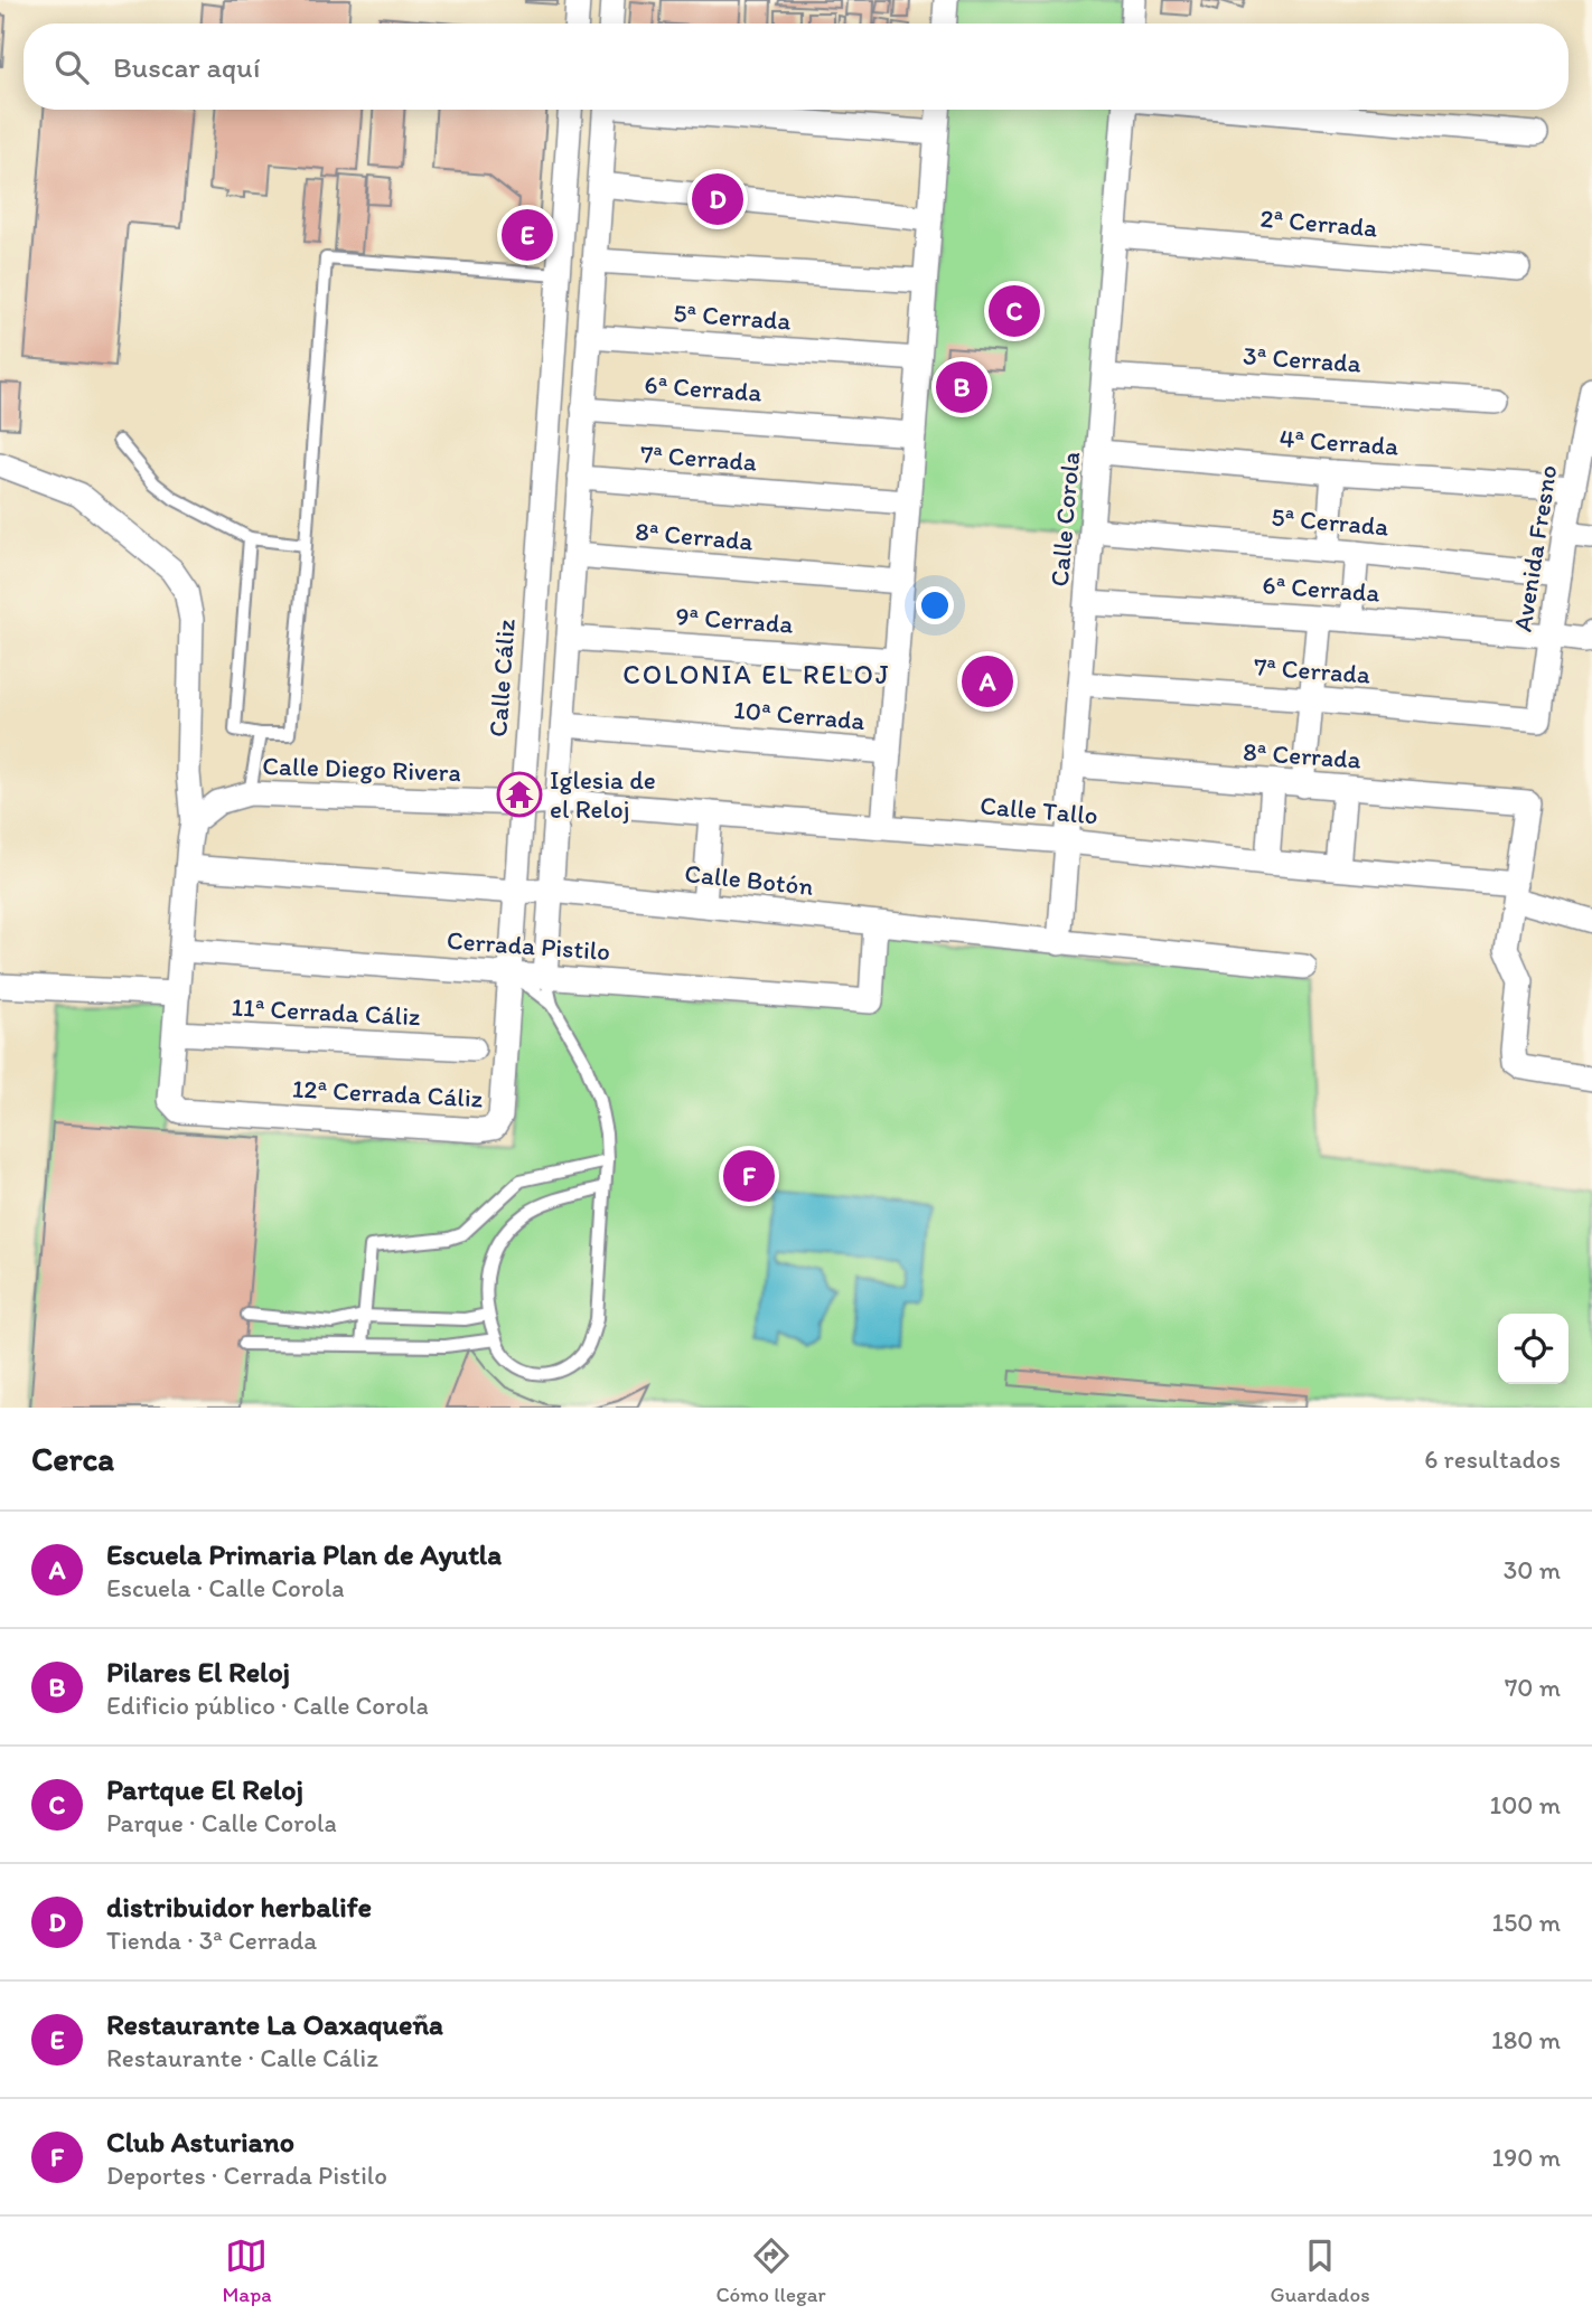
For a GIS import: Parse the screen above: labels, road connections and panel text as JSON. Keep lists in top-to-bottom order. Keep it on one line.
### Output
{"streets":{"street":["2ª Cerrada","5ª Cerrada","3ª Cerrada","6ª Cerrada","4ª Cerrada","7ª Cerrada","Calle Corola","8ª Cerrada","Avenida Fresno","9ª Cerrada","Calle Cáliz","10ª Cerrada","Calle Diego Rivera","Calle Tallo","Calle Botón","Cerrada Pistilo","11ª Cerrada Cáliz","12ª Cerrada Cáliz"]},"crossings":[["2ª Cerrada","Calle Corola"],["5ª Cerrada","Calle Corola"],["5ª Cerrada","Avenida Fresno"],["3ª Cerrada","Calle Corola"],["6ª Cerrada","Calle Corola"],["6ª Cerrada","Avenida Fresno"],["4ª Cerrada","Calle Corola"],["4ª Cerrada","Avenida Fresno"],["7ª Cerrada","Calle Corola"],["7ª Cerrada","Avenida Fresno"],["Calle Corola","8ª Cerrada"],["Calle Corola","Calle Tallo"],["Calle Corola","Calle Botón"],["8ª Cerrada","Calle Tallo"],["Calle Cáliz","Calle Diego Rivera"],["Calle Cáliz","Calle Botón"],["Calle Cáliz","Cerrada Pistilo"],["Calle Cáliz","12ª Cerrada Cáliz"],["Calle Diego Rivera","Calle Tallo"],["Calle Botón","Cerrada Pistilo"],["11ª Cerrada Cáliz","12ª Cerrada Cáliz"]],"districts":["COLONIA EL RELOJ"],"places":{"temple":["Iglesia de el Reloj"]},"page":{"search":"Buscar aquí","pins":["D","E","C","B","A","F"],"heading":["Cerca","6 resultados"],"list":[{"mark":"A","name":"Escuela Primaria Plan de Ayutla","note":"Escuela · Calle Corola","value":"30 m"},{"mark":"B","name":"Pilares El Reloj","note":"Edificio público · Calle Corola","value":"70 m"},{"mark":"C","name":"Partque El Reloj","note":"Parque · Calle Corola","value":"100 m"},{"mark":"D","name":"distribuidor herbalife","note":"Tienda · 3ª Cerrada","value":"150 m"},{"mark":"E","name":"Restaurante La Oaxaqueña","note":"Restaurante · Calle Cáliz","value":"180 m"},{"mark":"F","name":"Club Asturiano","note":"Deportes · Cerrada Pistilo","value":"190 m"}],"nav":["Mapa","Cómo llegar","Guardados"]}}
